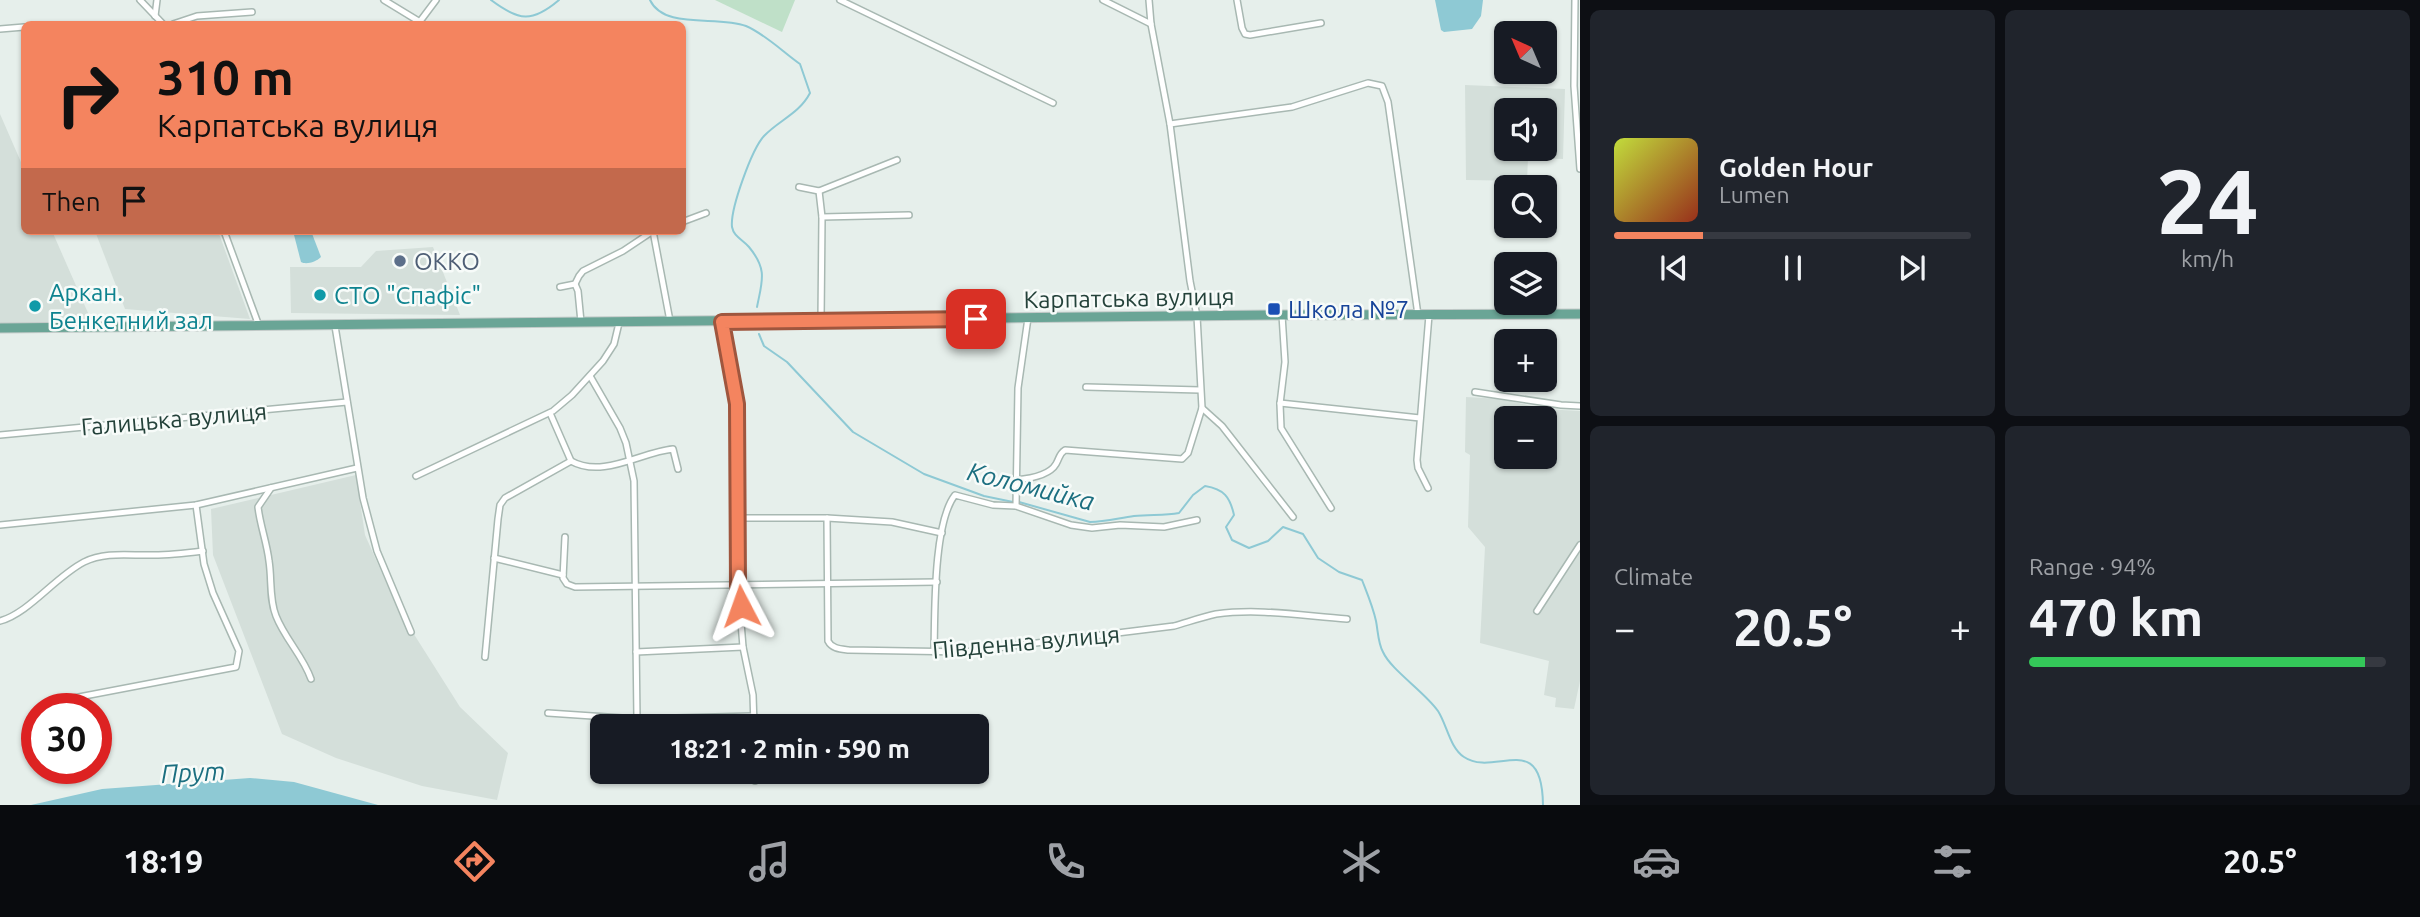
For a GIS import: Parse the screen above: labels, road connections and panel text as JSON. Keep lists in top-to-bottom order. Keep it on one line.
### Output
{"streets":{"main road":["Карпатська вулиця"],"street":["Галицька вулиця","Південна вулиця"]},"water":["Коломийка","Прут"],"places":{"other":["ОККО","СТО \"Спафіс\"","Аркан. Бенкетний зал"],"transit":["Школа №7"]},"north":"top left","page":{"tile":[["24","km/h"],"Climate",["Range · 94%","470 km"]],"map_buttons":["+","−"],"turn":["310 m","Карпатська вулиця"],"song":["Golden Hour","Lumen"],"then":"Then","heat":["−","20.5°","+"],"limit":"30","trip":"18:21 · 2 min · 590 m","tabs":["18:19","20.5°"]}}
